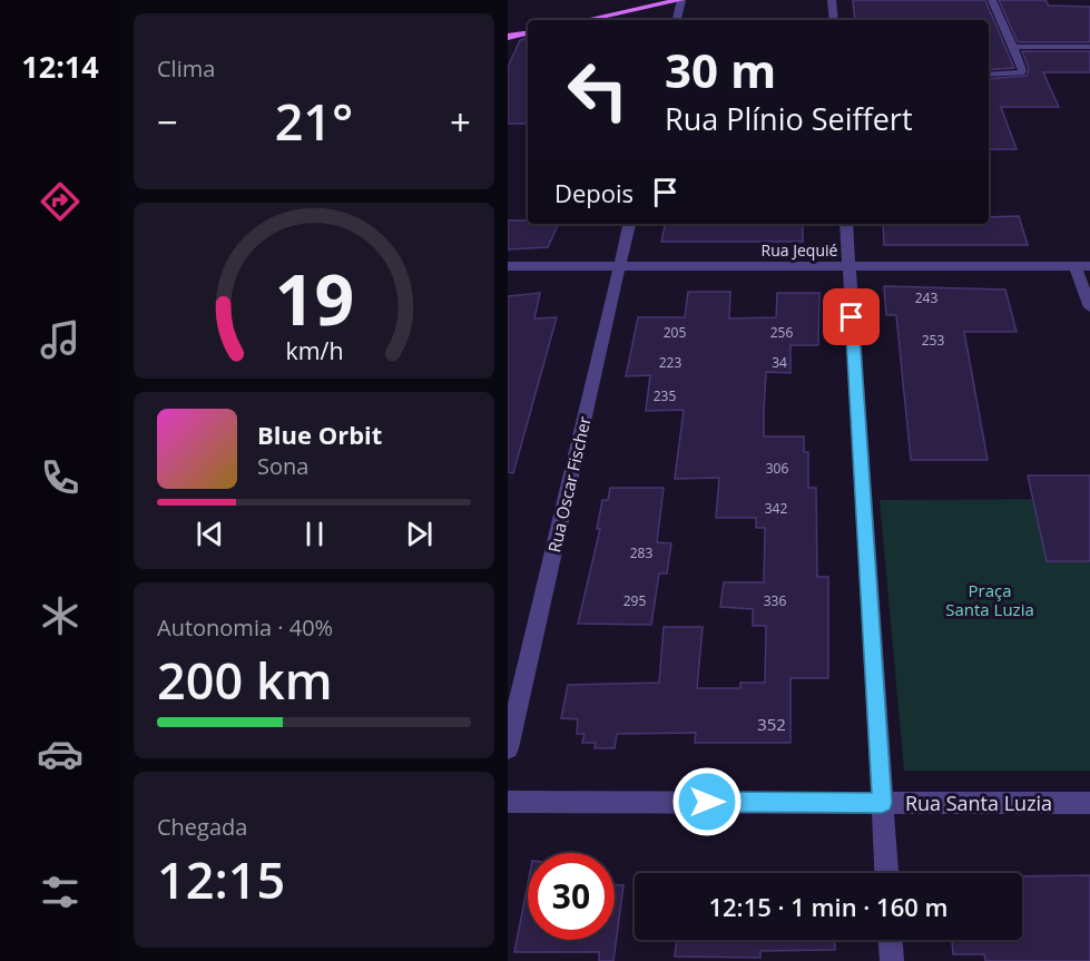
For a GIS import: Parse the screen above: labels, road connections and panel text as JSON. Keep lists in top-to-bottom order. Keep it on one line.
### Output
{"streets":{"street":["Rua Jequié","Rua Oscar Fischer","Rua Santa Luzia"]},"crossings":[["Rua Jequié","Rua Oscar Fischer"]],"parks":["Praça Santa Luzia"],"house_numbers":["243","205","256","253","223","34","235","306","342","283","295","336","352"],"page":{"tabs":"12:14","tile":["Clima",["Autonomia · 40%","200 km"],["Chegada","12:15"]],"turn":["30 m","Rua Plínio Seiffert"],"heat":["−","21°","+"],"then":"Depois","song":["Blue Orbit","Sona"],"limit":"30","trip":"12:15 · 1 min · 160 m","gauge":["19","km/h"]}}
